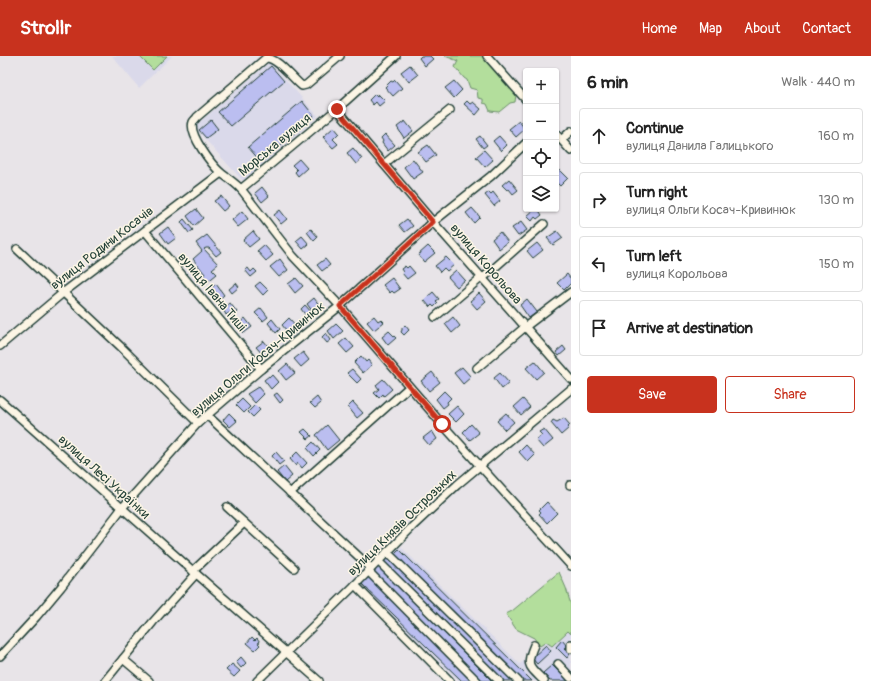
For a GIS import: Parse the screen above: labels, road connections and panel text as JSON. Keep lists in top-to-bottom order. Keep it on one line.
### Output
{"streets":{"street":["Морська вулиця","вулиця Родини Косачів","вулиця Корольова","вулиця Івана Тиші","вулиця Ольги Косач-Кривинюк","вулиця Лесі Українки","вулиця Князів Острозьких"]},"crossings":[["Морська вулиця","вулиця Корольова"],["вулиця Родини Косачів","вулиця Івана Тиші"],["вулиця Корольова","вулиця Ольги Косач-Кривинюк"],["вулиця Івана Тиші","вулиця Ольги Косач-Кривинюк"],["вулиця Ольги Косач-Кривинюк","вулиця Лесі Українки"],["вулиця Лесі Українки","вулиця Князів Острозьких"]],"page":{"header":"Strollr","nav":["Home","Map","About","Contact"],"heading":["6 min","Walk · 440 m"],"map_buttons":["+","−"],"list":[["Continue","вулиця Данила Галицького","160 m"],["Turn right","вулиця Ольги Косач-Кривинюк","130 m"],["Turn left","вулиця Корольова","150 m"],"Arrive at destination"],"buttons":["Save","Share"]}}
